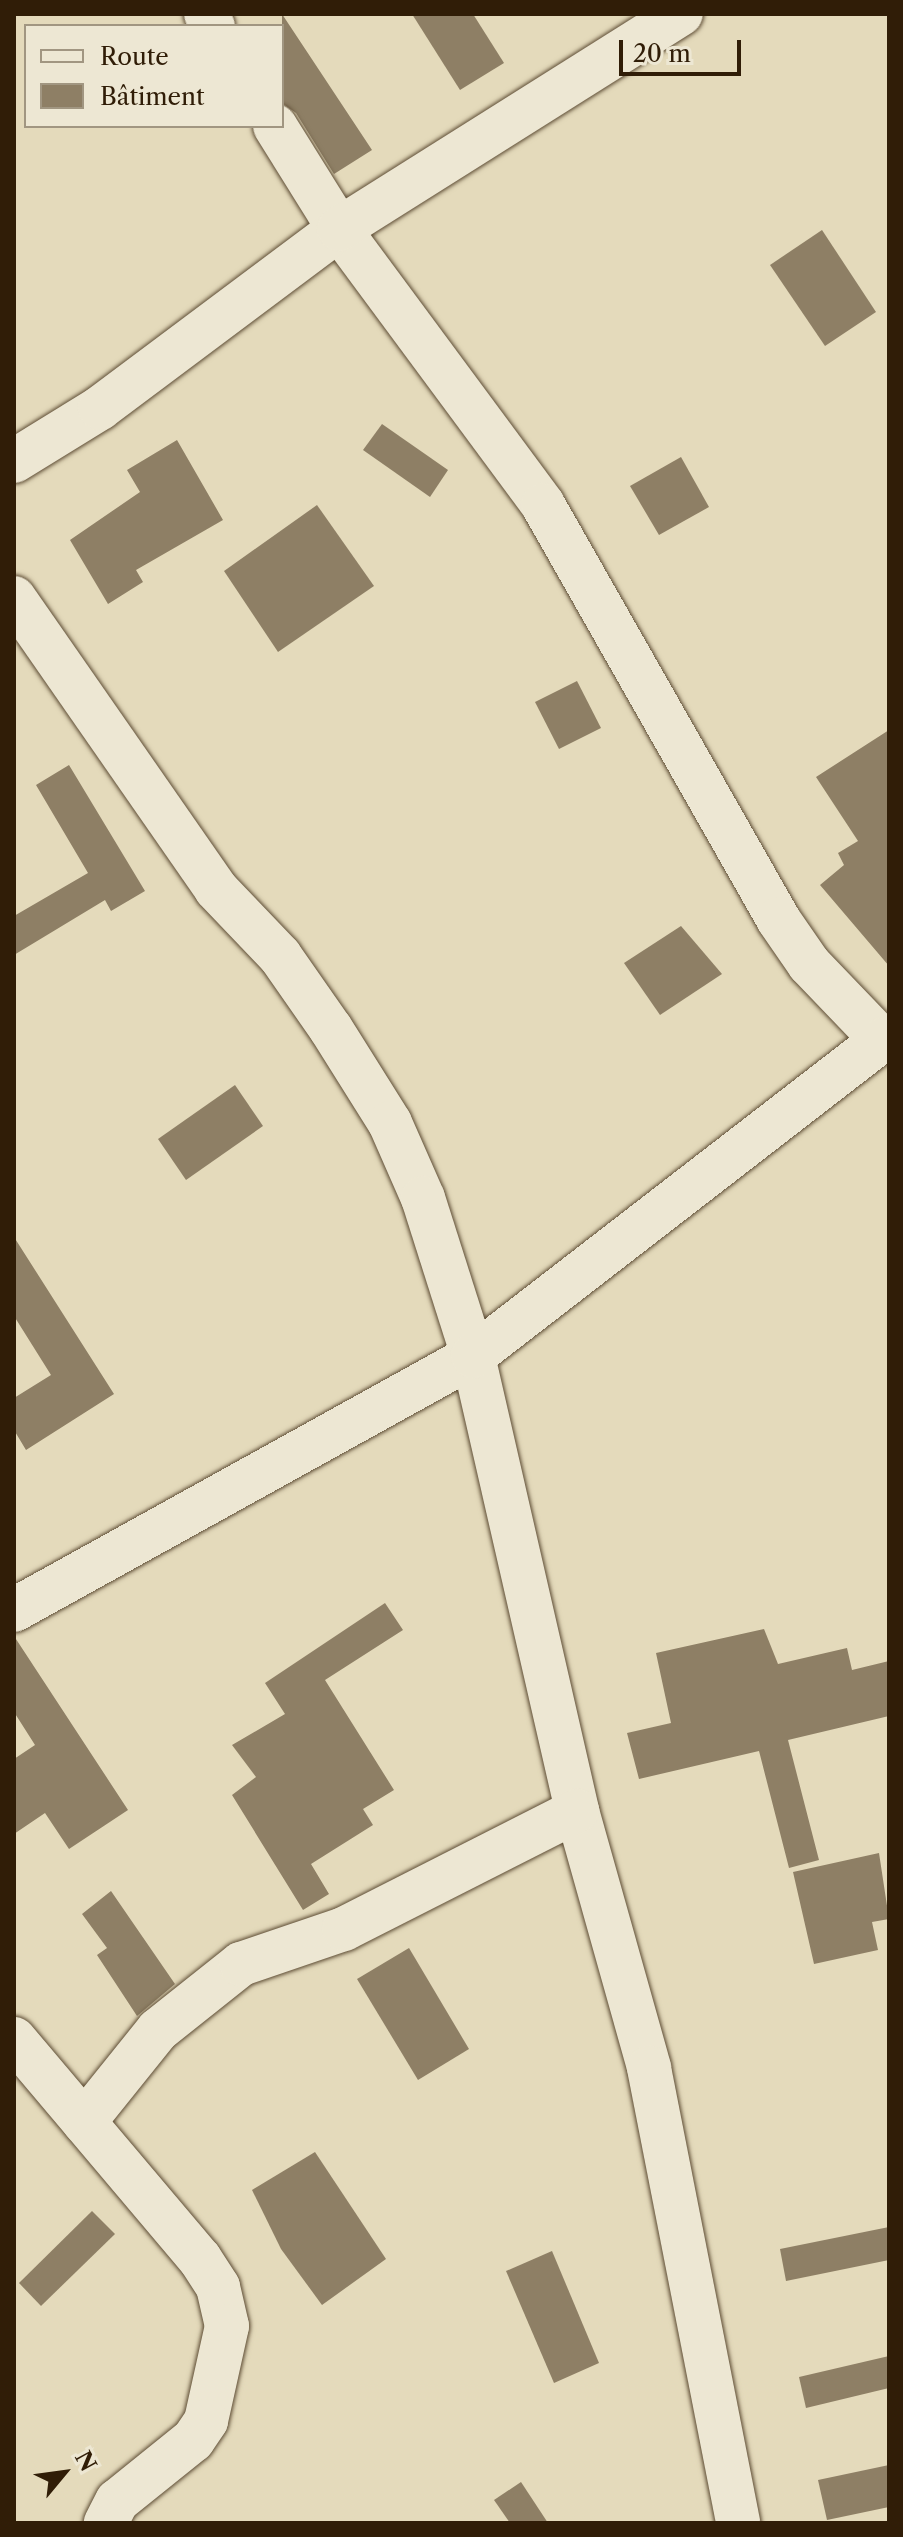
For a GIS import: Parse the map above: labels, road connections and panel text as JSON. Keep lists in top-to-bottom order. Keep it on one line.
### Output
{"legend":["Route","Bâtiment"],"scale_bar":"20 m","north":"top right"}
